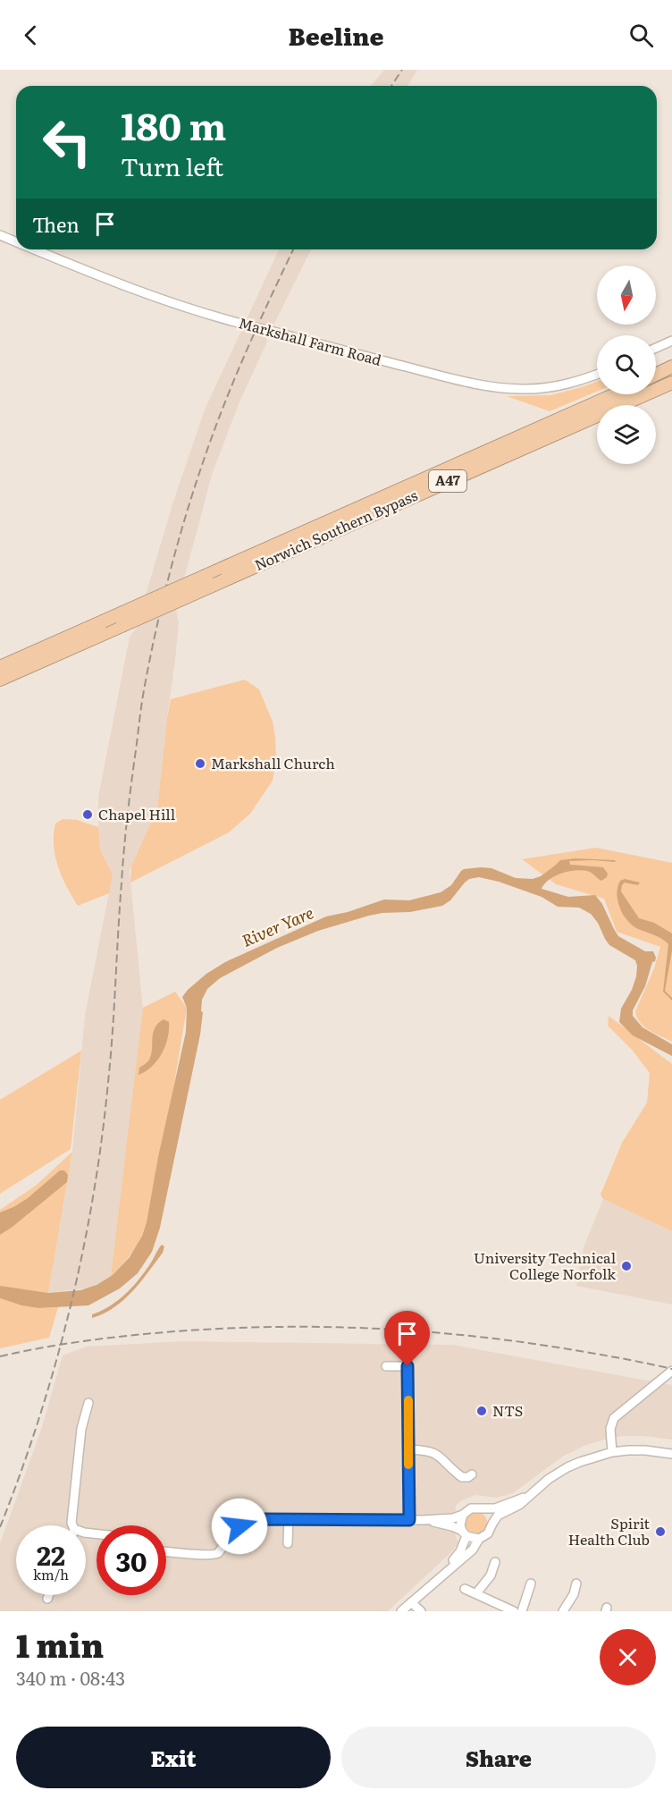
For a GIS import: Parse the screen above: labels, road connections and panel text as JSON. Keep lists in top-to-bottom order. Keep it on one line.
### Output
{"streets":{"highway":["A47","Norwich Southern Bypass"],"street":["Markshall Farm Road"]},"crossings":[["A47","Norwich Southern Bypass"]],"water":["River Yare"],"places":["Markshall Church","Chapel Hill","University Technical College Norfolk","NTS","Spirit Health Club"],"north":"bottom","page":{"header":"Beeline","turn":["180 m","Turn left"],"then":"Then","speed":"22 km/h","limit":"30","heading":["1 min","340 m · 08:43"],"buttons":["Exit","Share"]}}
